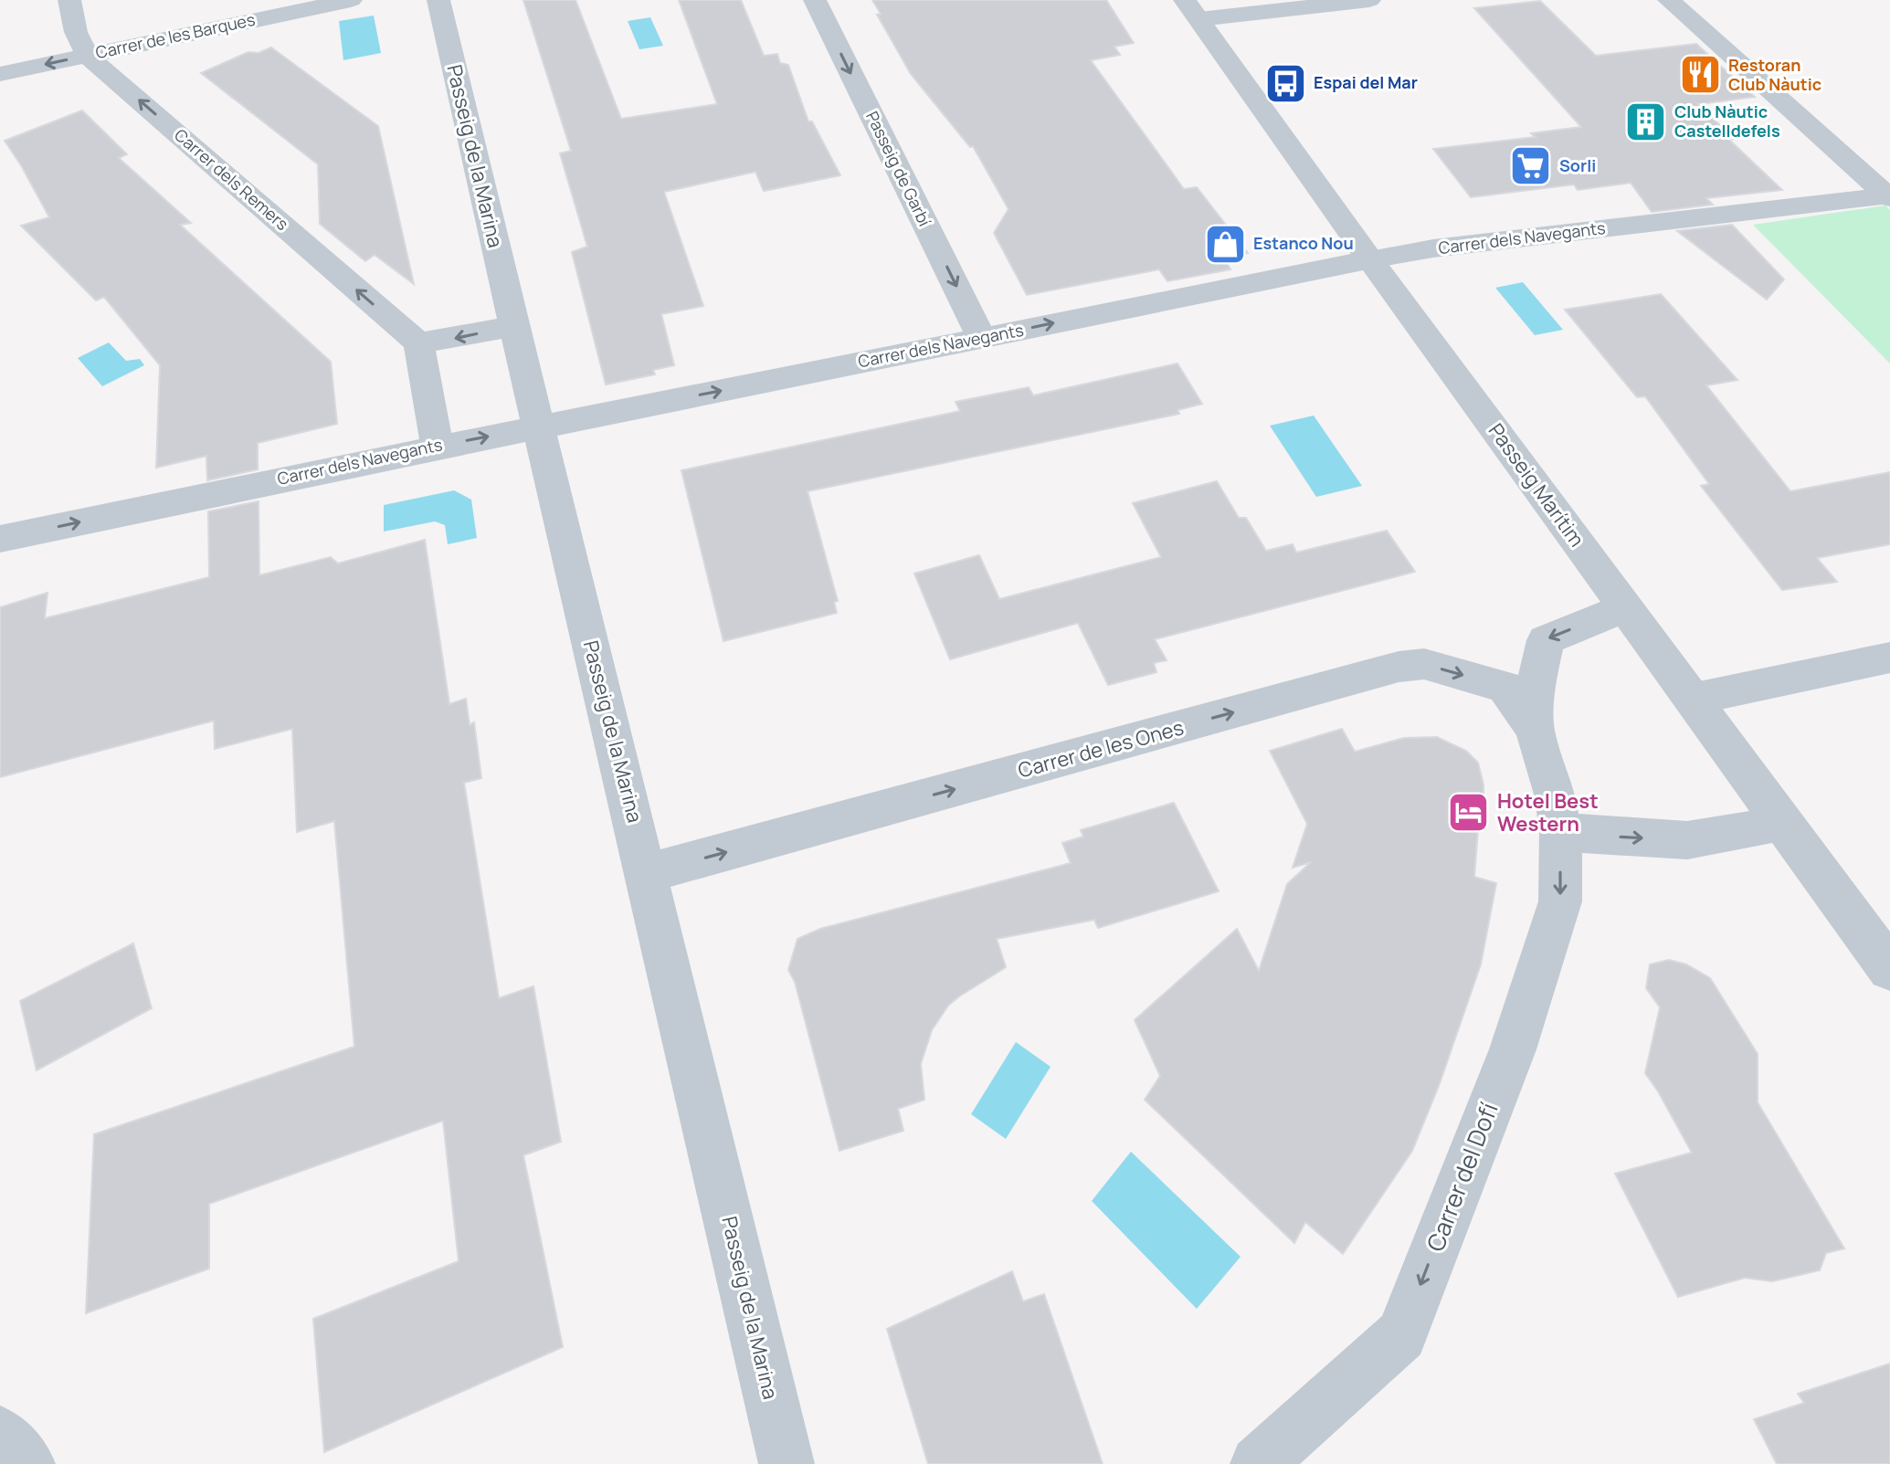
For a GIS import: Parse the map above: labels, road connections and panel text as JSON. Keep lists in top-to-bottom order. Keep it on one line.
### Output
{"streets":{"street":["Carrer de les Barques","Passeig de la Marina","Passeig de Garbí","Carrer dels Remers","Carrer dels Navegants","Passeig Marítim","Carrer de les Ones","Carrer del Dofí"]},"crossings":[["Carrer de les Barques","Carrer dels Remers"],["Passeig de la Marina","Carrer dels Navegants"],["Passeig de la Marina","Carrer de les Ones"],["Passeig de Garbí","Carrer dels Navegants"],["Carrer dels Navegants","Passeig Marítim"],["Passeig Marítim","Carrer del Dofí"],["Carrer de les Ones","Carrer del Dofí"]],"one_way":["Passeig de Garbí","Carrer dels Remers","Carrer dels Navegants","Carrer de les Ones","Carrer del Dofí"],"places":{"restaurant":["Restoran Club Nàutic"],"bus stop":["Espai del Mar"],"building":["Club Nàutic Castelldefels"],"supermarket":["Sorli"],"shop":["Estanco Nou"],"hotel":["Hotel Best Western"]}}
